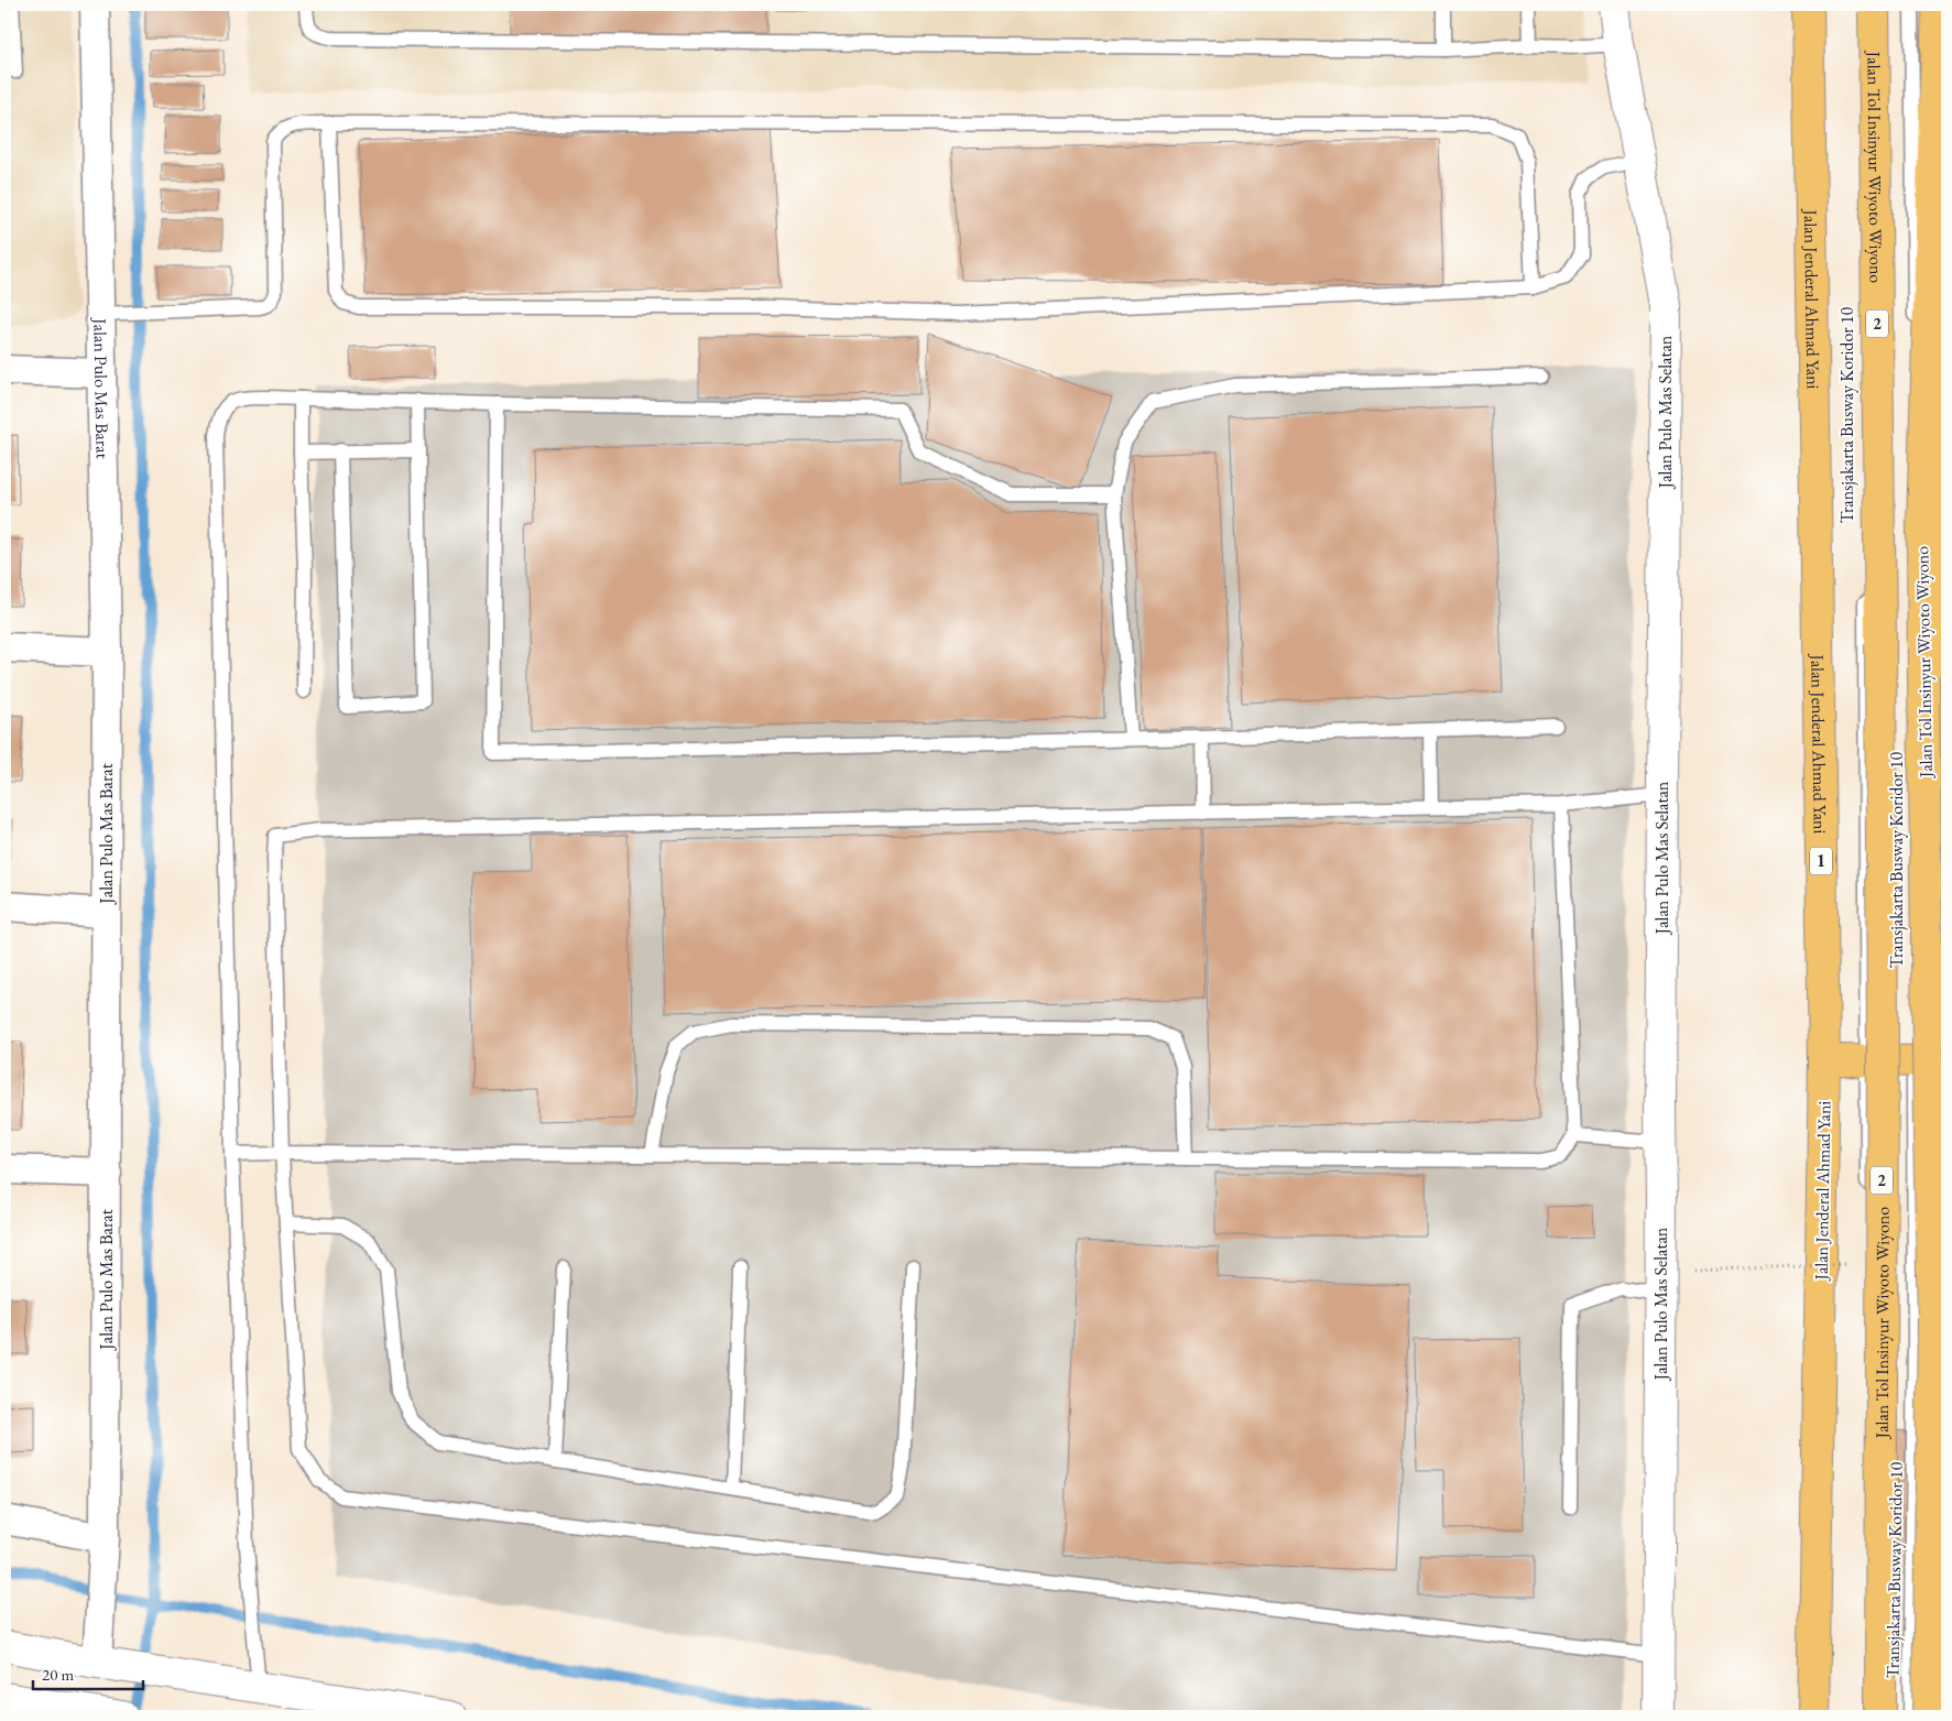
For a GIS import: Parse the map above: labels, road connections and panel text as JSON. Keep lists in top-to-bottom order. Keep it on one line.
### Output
{"streets":{"highway":["Jalan Tol Insinyur Wiyoto Wiyono","Jalan Jenderal Ahmad Yani","2","1"],"street":["Jalan Pulo Mas Barat","Jalan Pulo Mas Selatan"],"lane":["Transjakarta Busway Koridor 10"]},"scale_bar":"20 m"}
